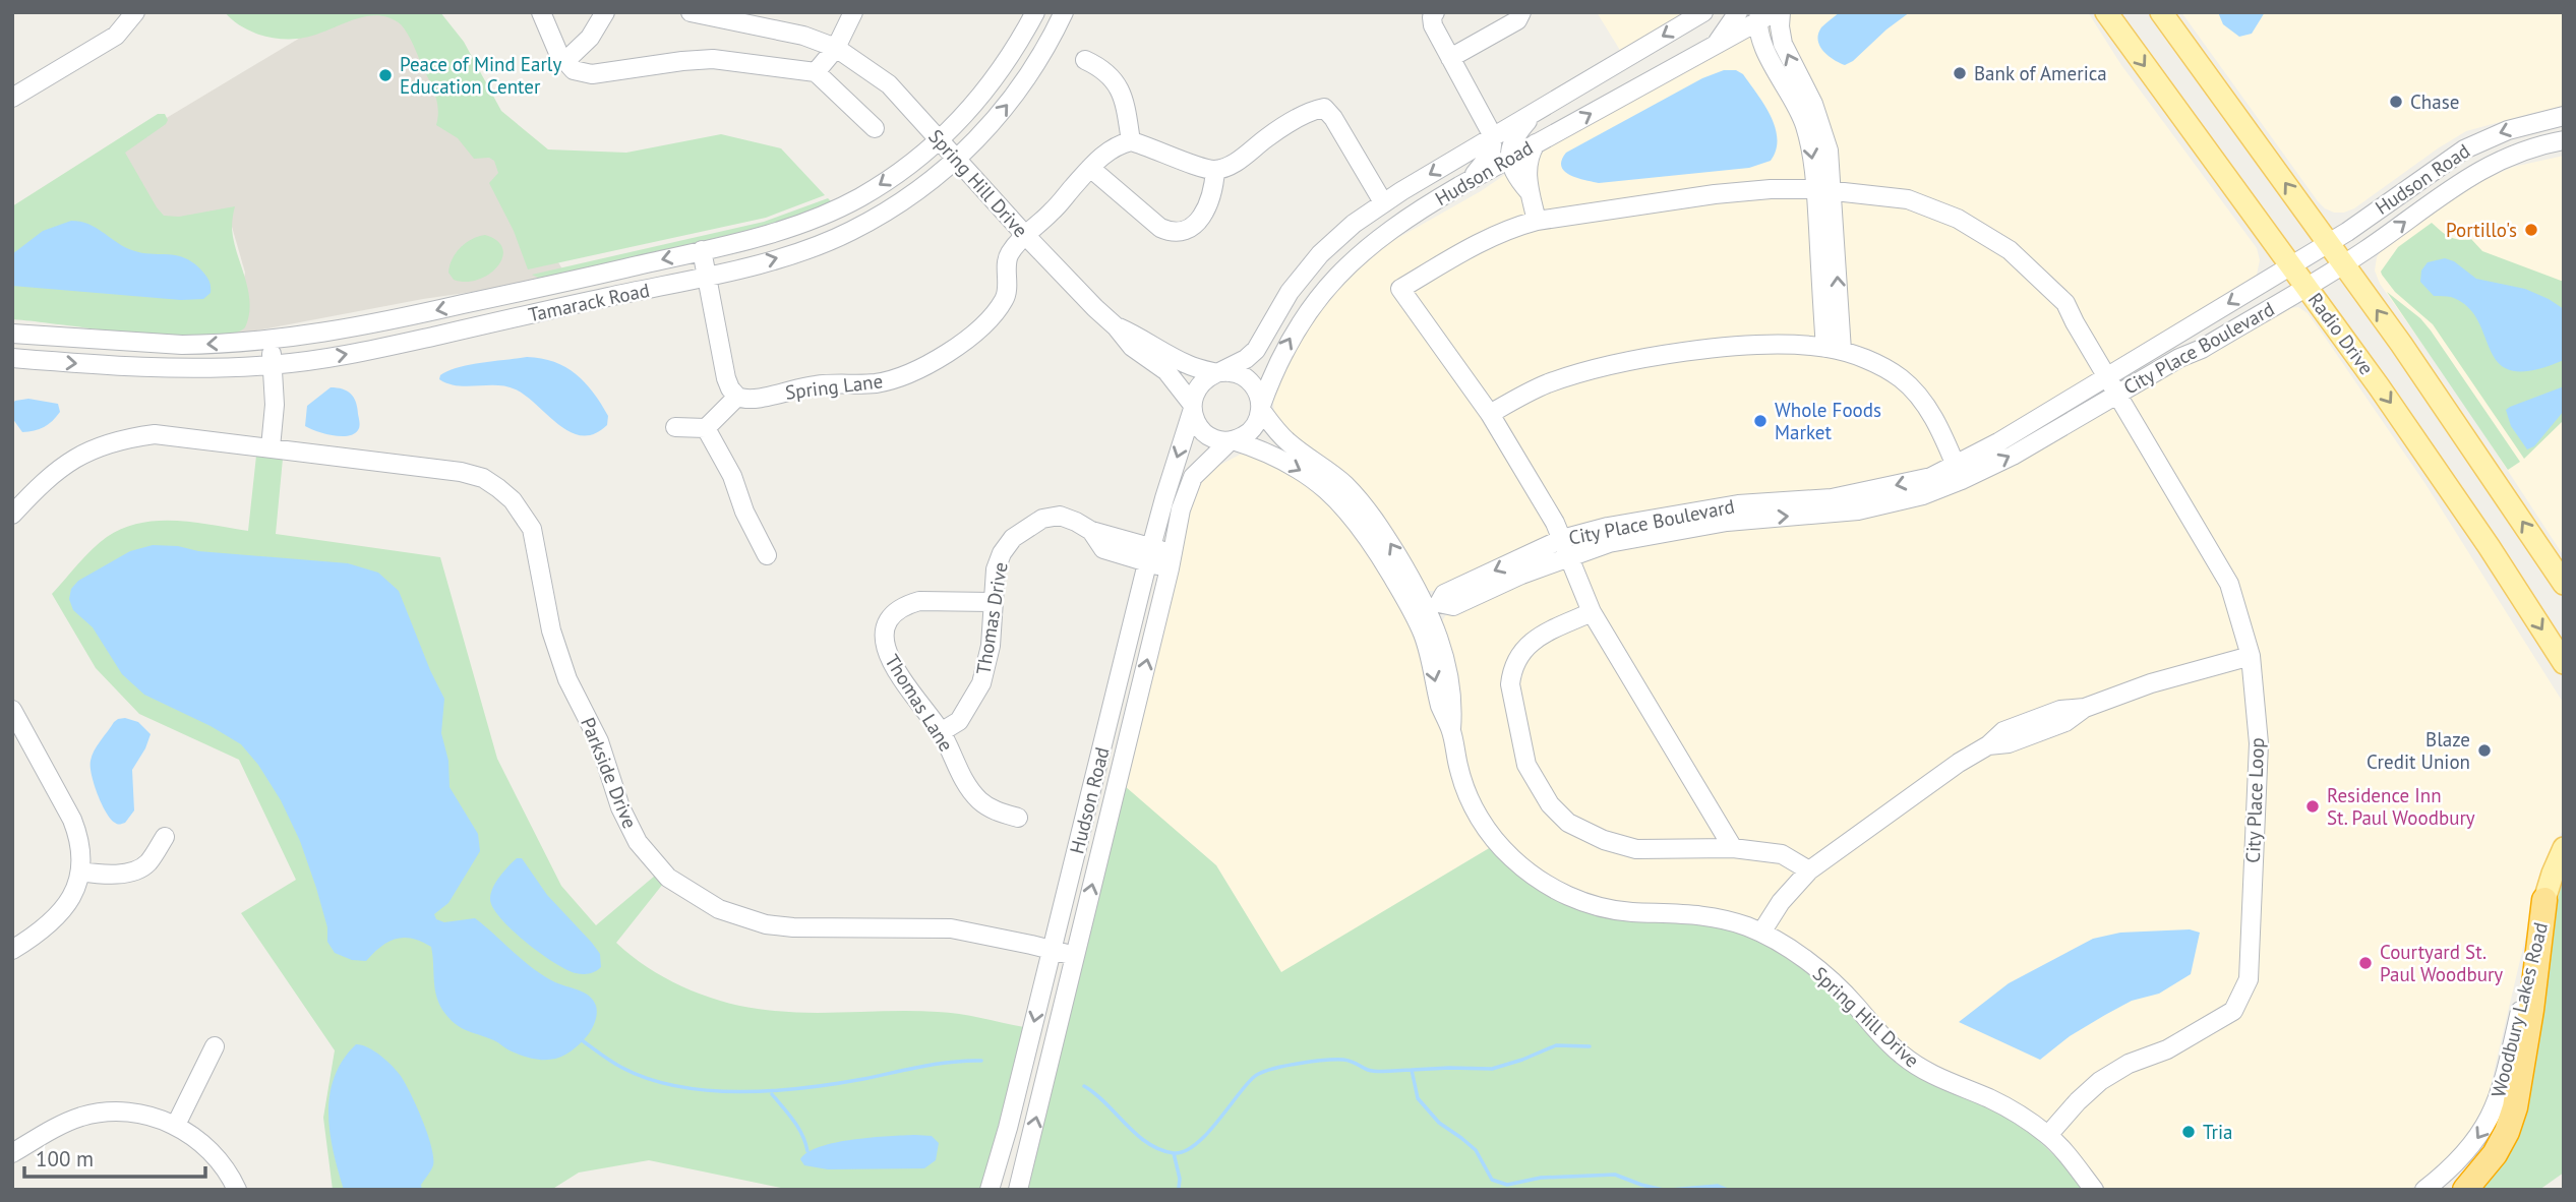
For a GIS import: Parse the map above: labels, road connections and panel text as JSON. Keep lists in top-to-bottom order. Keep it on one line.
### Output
{"streets":{"main road":["Radio Drive","Woodbury Lakes Road"],"street":["Hudson Road","Spring Hill Drive","Tamarack Road","City Place Boulevard","Spring Lane","Thomas Drive","Thomas Lane","Parkside Drive","City Place Loop"]},"crossings":[["Hudson Road","Spring Hill Drive"],["Hudson Road","Radio Drive"],["Hudson Road","City Place Boulevard"],["Hudson Road","Thomas Drive"],["Hudson Road","Parkside Drive"],["Spring Hill Drive","Tamarack Road"],["Spring Hill Drive","City Place Boulevard"],["Spring Hill Drive","Spring Lane"],["Spring Hill Drive","City Place Loop"],["Radio Drive","City Place Boulevard"],["City Place Boulevard","City Place Loop"],["Thomas Drive","Thomas Lane"]],"one_way":["Woodbury Lakes Road"],"places":["Bank of America","Peace of Mind Early Education Center","Chase","Portillo's","Whole Foods Market","Blaze Credit Union","Residence Inn St. Paul Woodbury","Courtyard St. Paul Woodbury","Tria"],"scale_bar":"100 m"}
